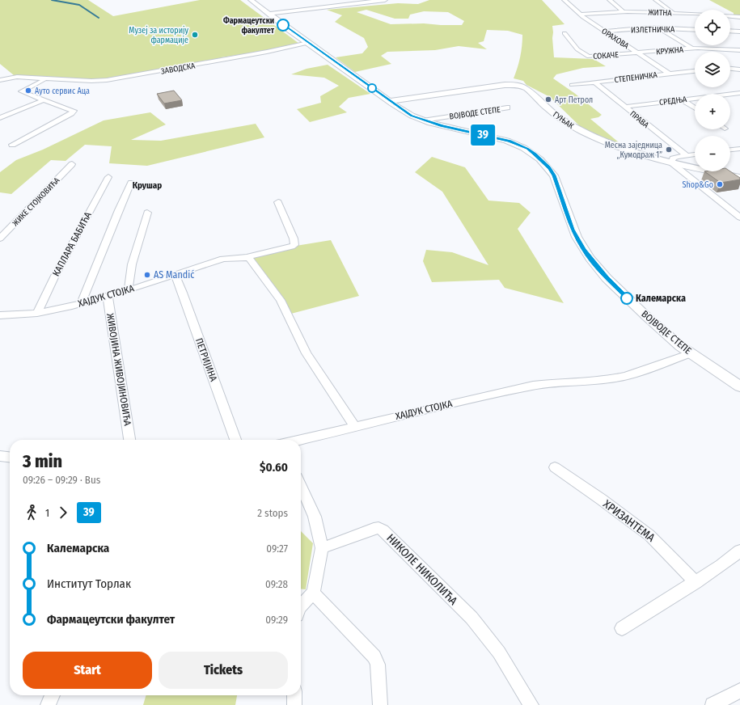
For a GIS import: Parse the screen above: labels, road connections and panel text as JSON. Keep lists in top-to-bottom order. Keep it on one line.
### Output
{"streets":{"street":["ЖИТНА","ИЗЛЕТНИЧКА","ОРАХОВА","КРУЖНА","СОКАЧЕ","ЗАВОДСКА","СТЕПЕНИЧКА","СРЕДЊА","ВОЈВОДЕ СТЕПЕ","ПРАВА","ГУЊАК","ЖИКЕ СТОЈКОВИЋА","КАПЛАРА БАБИЋА","ХАЈДУК СТОЈКА","ПЕТРИЈИНА","ЖИВОЈИНА ЖИВОЈИНОВИЋА","ХРИЗАНТЕМА","НИКОЛЕ НИКОЛИЋА"]},"crossings":[["ЖИТНА","ОРАХОВА"],["ИЗЛЕТНИЧКА","ОРАХОВА"],["ОРАХОВА","КРУЖНА"],["ОРАХОВА","СОКАЧЕ"],["ОРАХОВА","СТЕПЕНИЧКА"],["КРУЖНА","СОКАЧЕ"],["ЗАВОДСКА","ВОЈВОДЕ СТЕПЕ"],["СТЕПЕНИЧКА","ПРАВА"],["СРЕДЊА","ПРАВА"],["ВОЈВОДЕ СТЕПЕ","ГУЊАК"],["ВОЈВОДЕ СТЕПЕ","ХАЈДУК СТОЈКА"],["КАПЛАРА БАБИЋА","ХАЈДУК СТОЈКА"],["ХАЈДУК СТОЈКА","ПЕТРИЈИНА"],["ХАЈДУК СТОЈКА","ЖИВОЈИНА ЖИВОЈИНОВИЋА"]],"districts":["Крушар"],"places":["Фармацеутски факултет","Музеј за историју фармације","Ауто сервис Аца","Арт Петрол","Месна заједница „Кумодраж 1”","Shop&Go","AS Mandić","Калемарска"],"lines":["bus line 39"],"page":{"on_map":"39","map_buttons":["+","−"],"heading":["3 min","09:26 – 09:29 · Bus","$0.60"],"legs":["1","39","2 stops"],"list":[{"name":"Калемарска","value":"09:27"},{"name":"Институт Торлак","value":"09:28"},{"name":"Фармацеутски факултет","value":"09:29"}],"buttons":["Start","Tickets"]}}
